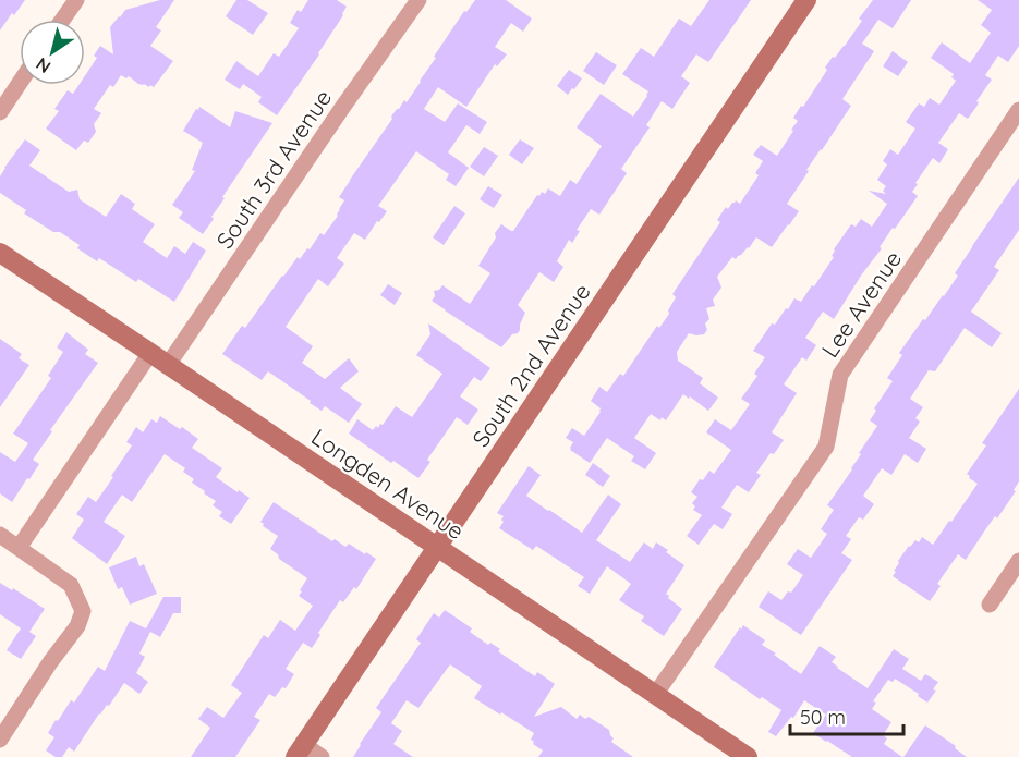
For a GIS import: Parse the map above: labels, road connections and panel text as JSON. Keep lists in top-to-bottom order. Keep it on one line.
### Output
{"streets":{"street":["South 3rd Avenue","Lee Avenue","South 2nd Avenue","Longden Avenue"]},"crossings":[["South 3rd Avenue","Longden Avenue"],["Lee Avenue","Longden Avenue"],["South 2nd Avenue","Longden Avenue"]],"scale_bar":"50 m","north":"bottom left"}
